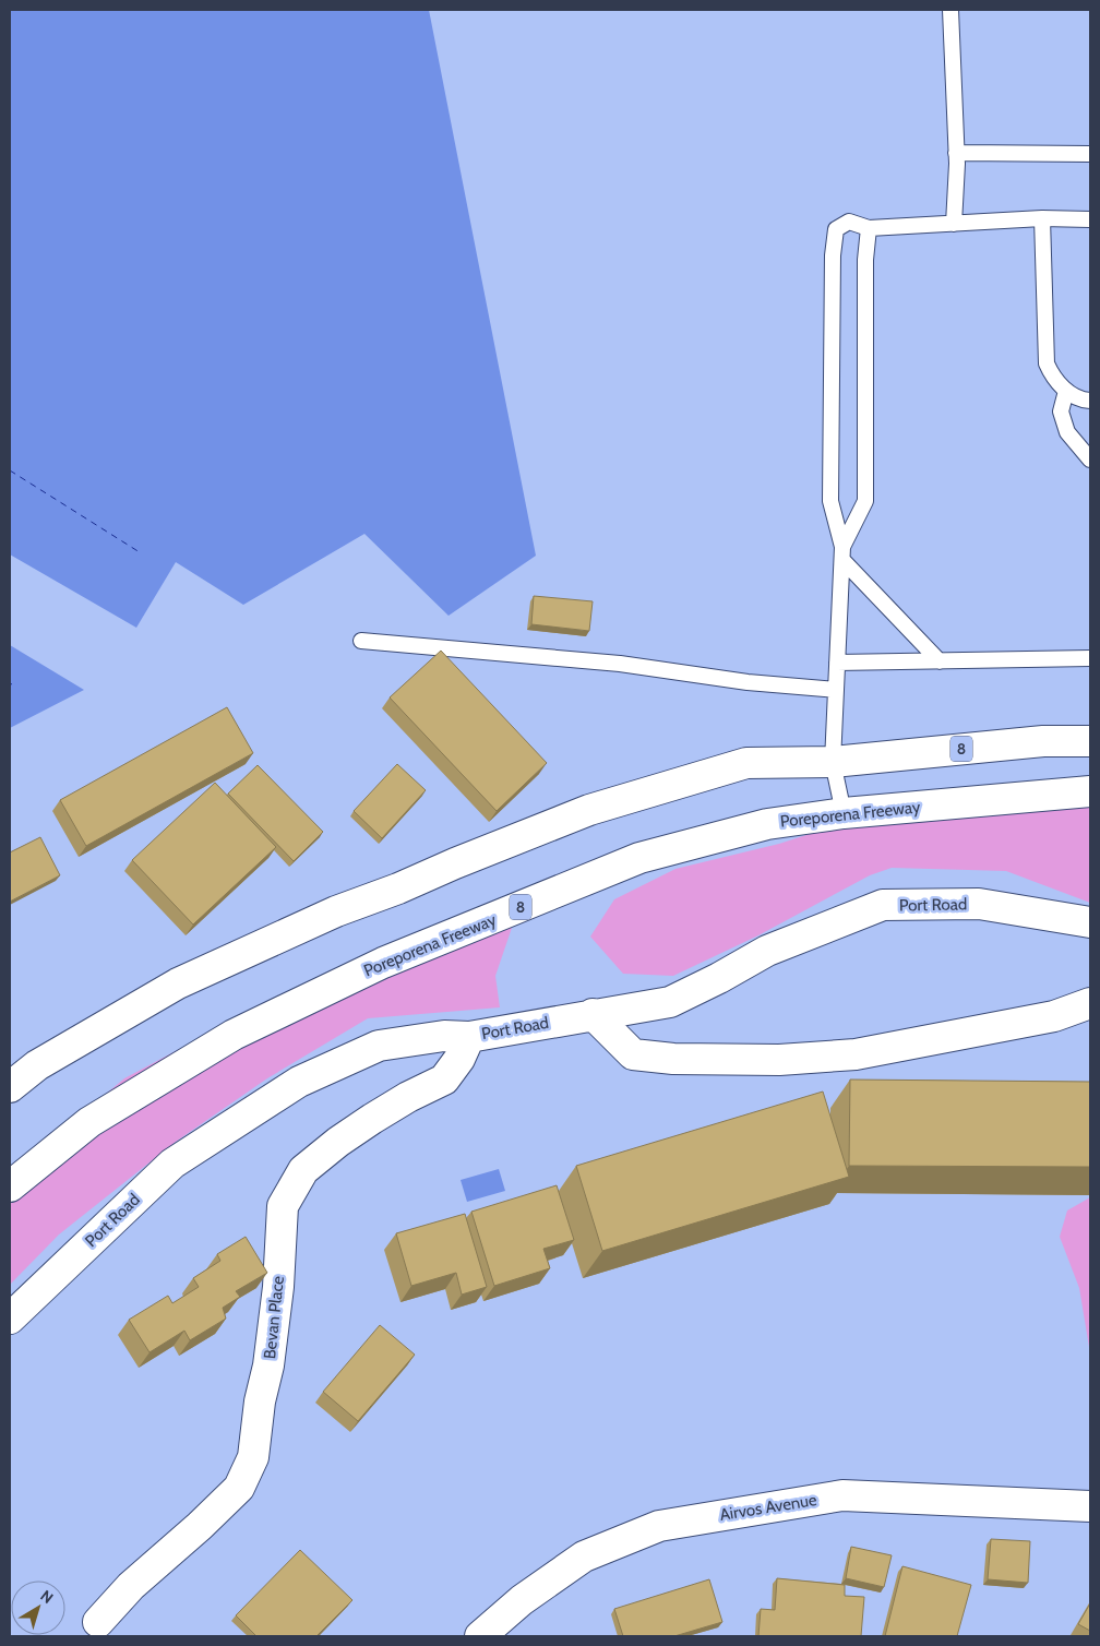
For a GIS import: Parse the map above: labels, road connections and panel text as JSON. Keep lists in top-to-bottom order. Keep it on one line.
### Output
{"streets":{"main road":["8","Poreporena Freeway","Port Road","Bevan Place","Airvos Avenue"]},"crossings":[["Port Road","Bevan Place"]],"north":"top right"}
